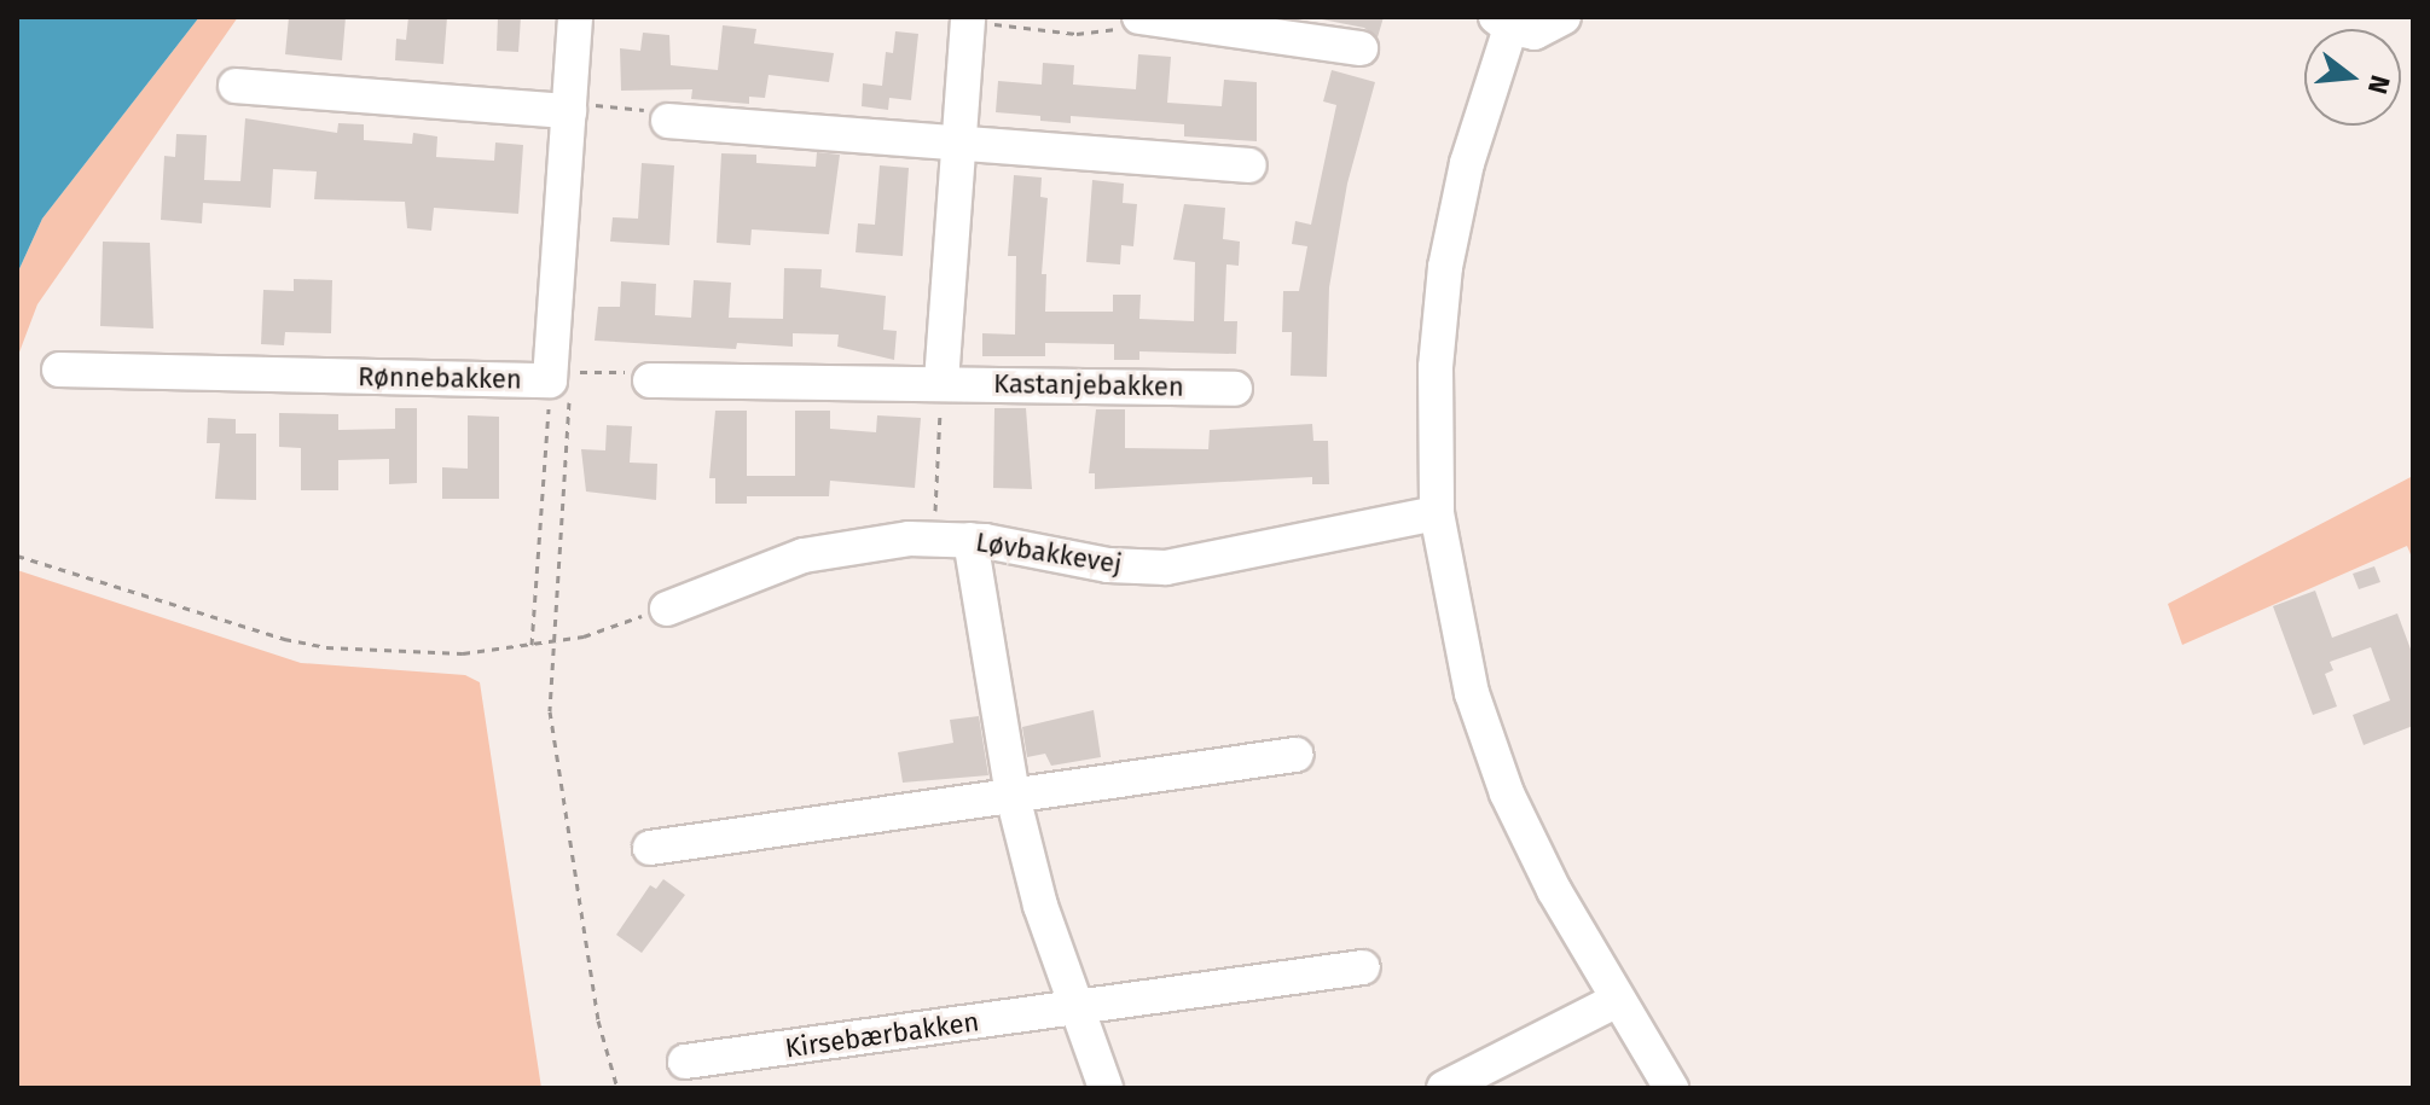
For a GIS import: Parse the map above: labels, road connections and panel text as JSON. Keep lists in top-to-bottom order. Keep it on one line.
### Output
{"streets":{"street":["Rønnebakken","Kastanjebakken","Løvbakkevej","Kirsebærbakken"]},"north":"right"}
